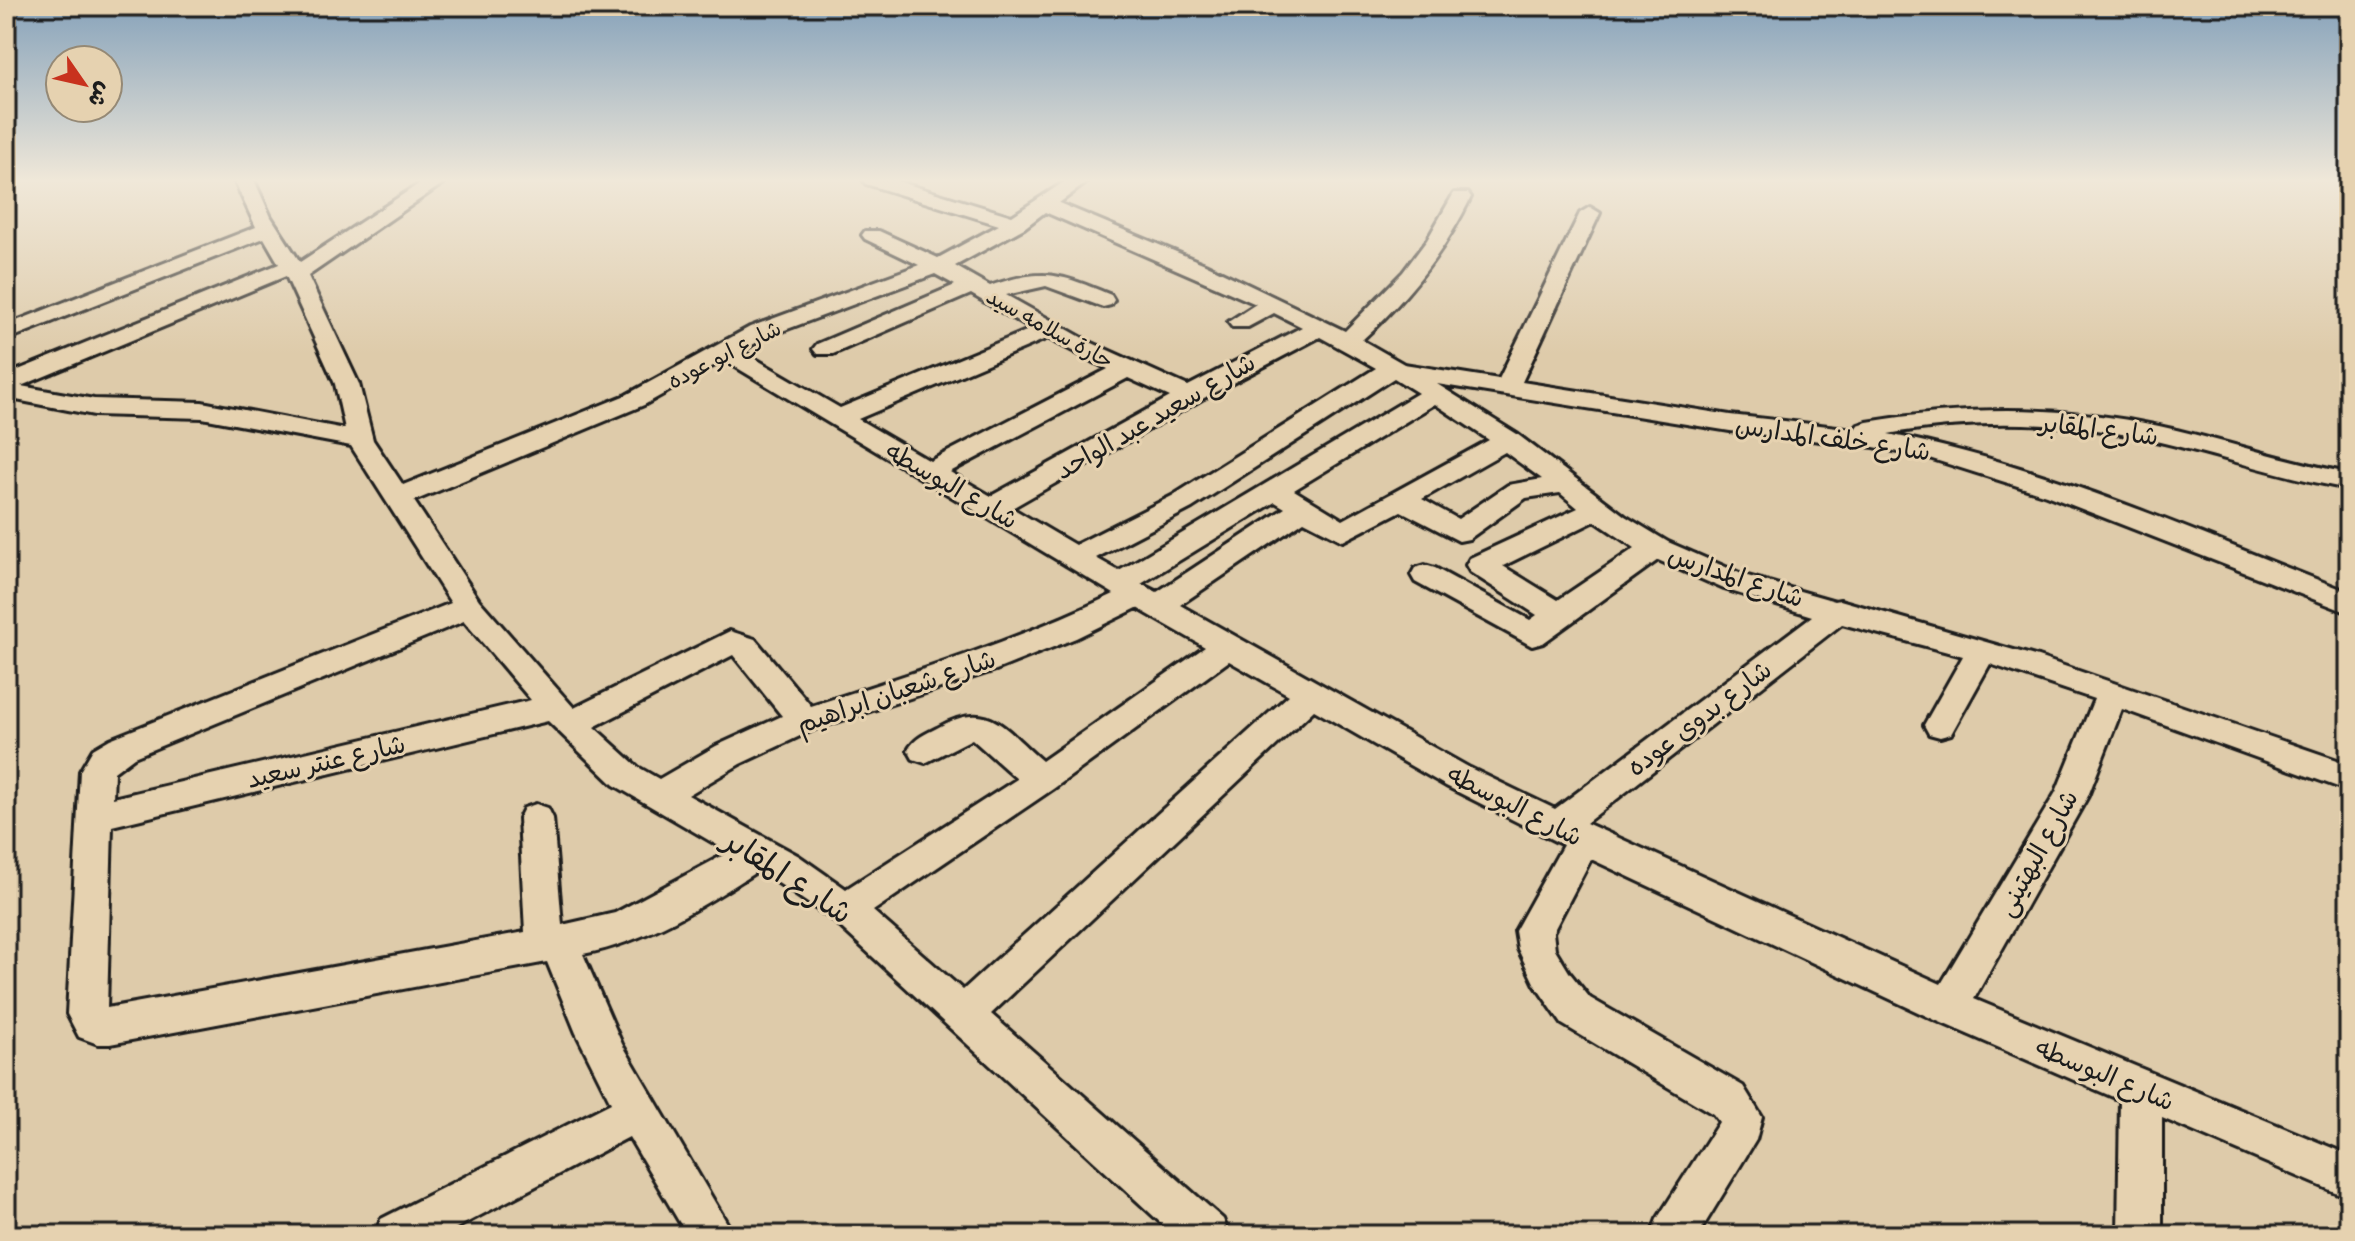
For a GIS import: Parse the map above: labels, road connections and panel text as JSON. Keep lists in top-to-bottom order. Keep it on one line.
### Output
{"streets":{"street":["حارة سلامه سيد","شارع ابو عوده","شارع سعيد عبد الواحد","شارع المقابر","شارع خلف المدارس","شارع البوسطه","شارع المدارس","شارع شعبان ابراهيم","شارع بدوى عوده","شارع عنتر سعيد","شارع البهتينى"]},"crossings":[["حارة سلامه سيد","شارع ابو عوده"],["حارة سلامه سيد","شارع سعيد عبد الواحد"],["شارع ابو عوده","شارع المقابر"],["شارع ابو عوده","شارع البوسطه"],["شارع سعيد عبد الواحد","شارع البوسطه"],["شارع سعيد عبد الواحد","شارع المدارس"],["شارع المقابر","شارع خلف المدارس"],["شارع المقابر","شارع شعبان ابراهيم"],["شارع المقابر","شارع عنتر سعيد"],["شارع خلف المدارس","شارع المدارس"],["شارع البوسطه","شارع شعبان ابراهيم"],["شارع البوسطه","شارع بدوى عوده"],["شارع البوسطه","شارع البهتينى"],["شارع المدارس","شارع بدوى عوده"],["شارع المدارس","شارع البهتينى"],["شارع شعبان ابراهيم","شارع عنتر سعيد"]],"north":"bottom right"}
